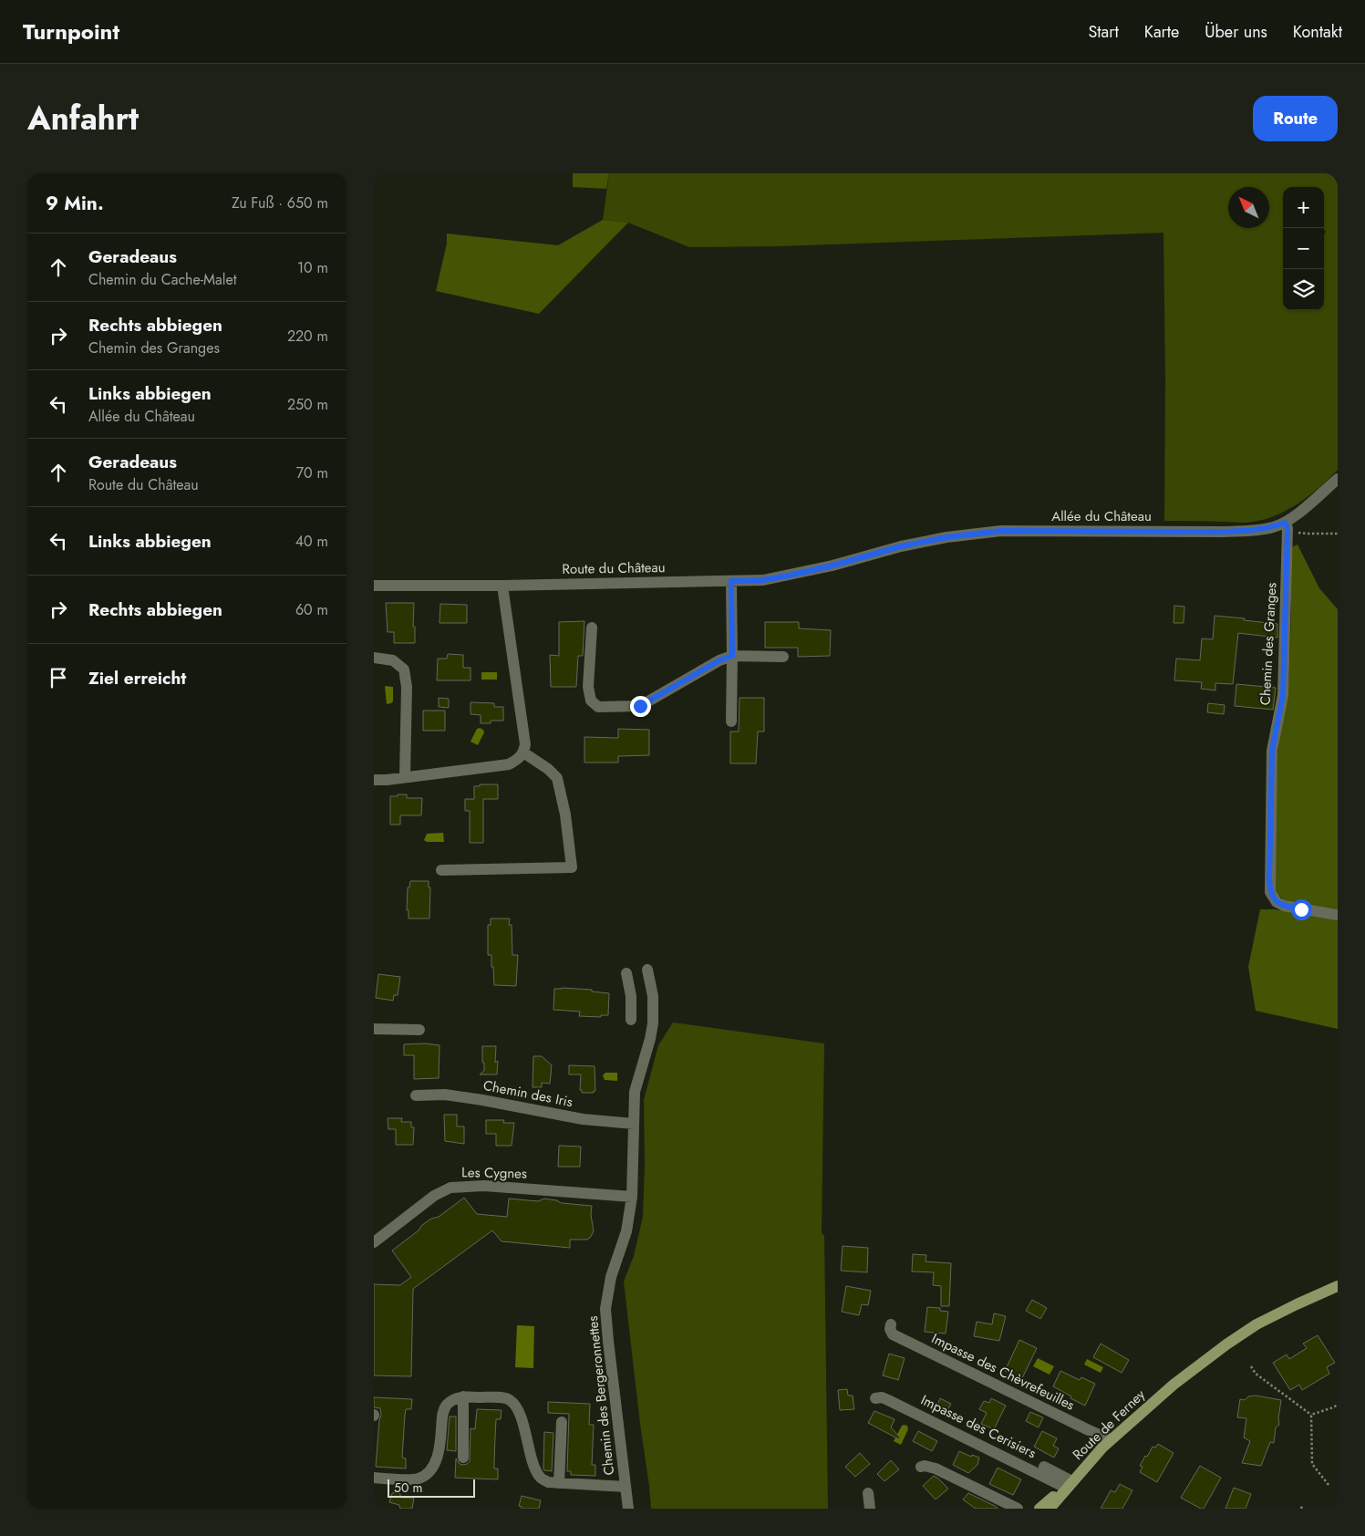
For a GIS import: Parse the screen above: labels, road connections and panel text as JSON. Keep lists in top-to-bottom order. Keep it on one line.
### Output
{"streets":{"main road":["Route de Ferney"],"street":["Allée du Château","Route du Château","Chemin des Granges","Chemin des Iris","Les Cygnes","Impasse des Chèvrefeuilles","Chemin des Bergeronnettes","Impasse des Cerisiers"]},"crossings":[["Allée du Château","Route du Château"],["Allée du Château","Chemin des Granges"],["Chemin des Iris","Chemin des Bergeronnettes"],["Les Cygnes","Chemin des Bergeronnettes"],["Impasse des Chèvrefeuilles","Route de Ferney"],["Route de Ferney","Impasse des Cerisiers"]],"scale_bar":"50 m","north":"top left","page":{"header":"Turnpoint","nav":["Start","Karte","Über uns","Kontakt"],"title":"Anfahrt","buttons":"Route","heading":["9 Min.","Zu Fuß · 650 m"],"map_buttons":["+","−"],"list":[["Geradeaus","Chemin du Cache-Malet","10 m"],["Rechts abbiegen","Chemin des Granges","220 m"],["Links abbiegen","Allée du Château","250 m"],["Geradeaus","Route du Château","70 m"],["Links abbiegen","40 m"],["Rechts abbiegen","60 m"],"Ziel erreicht"],"scale":"50 m"}}
